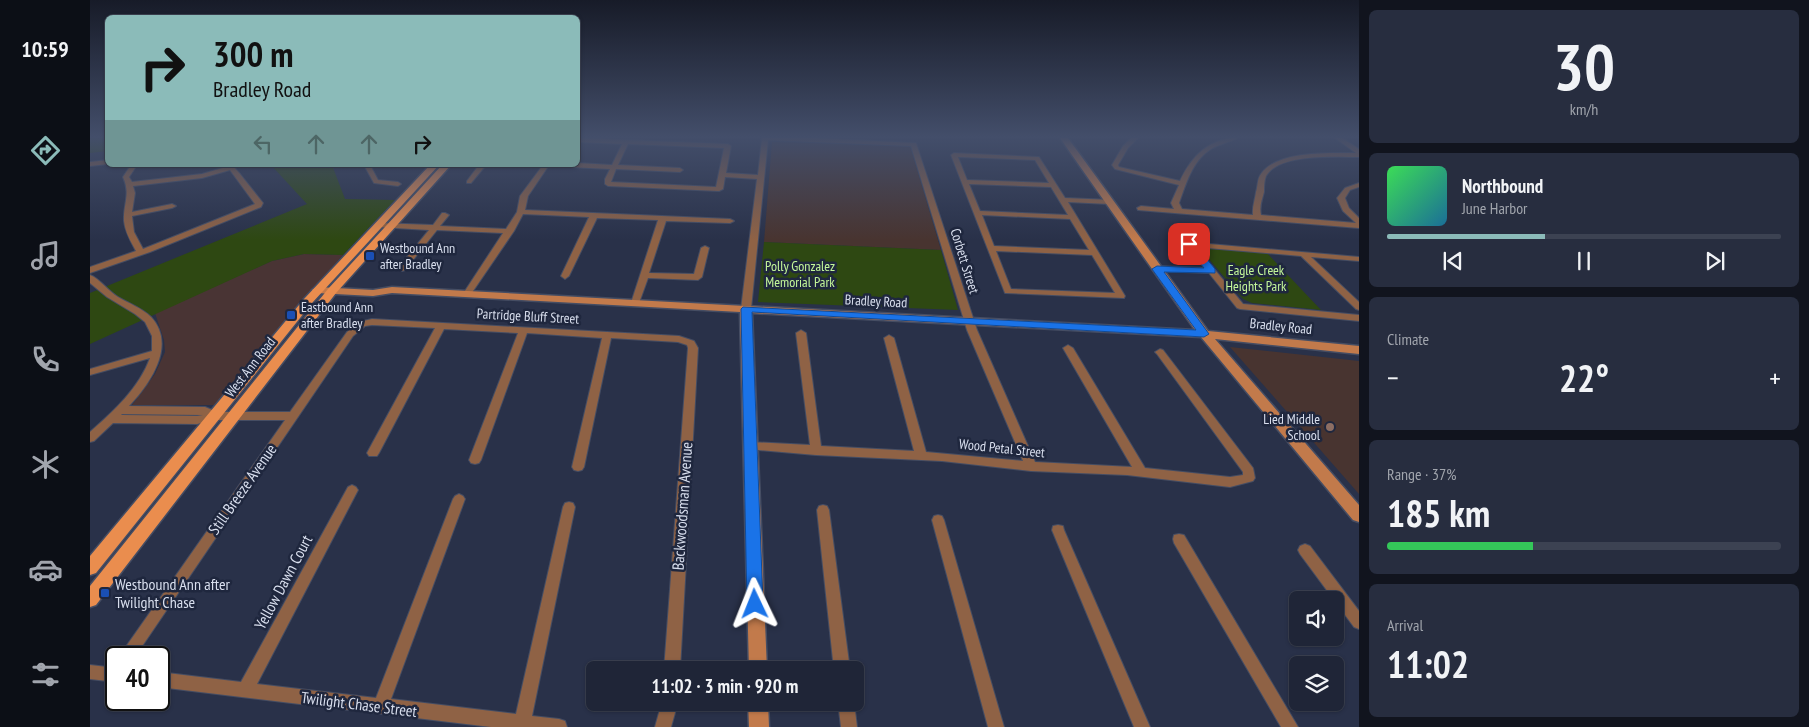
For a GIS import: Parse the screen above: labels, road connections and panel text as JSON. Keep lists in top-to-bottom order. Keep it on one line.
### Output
{"streets":{"main road":["West Ann Road"],"street":["Corbett Street","Bradley Road","Partridge Bluff Street","Wood Petal Street","Still Breeze Avenue","Backwoodsman Avenue","Yellow Dawn Court","Twilight Chase Street"]},"crossings":[["Corbett Street","Bradley Road"],["Corbett Street","Wood Petal Street"],["Bradley Road","West Ann Road"],["Partridge Bluff Street","Still Breeze Avenue"],["Partridge Bluff Street","Backwoodsman Avenue"],["Yellow Dawn Court","Twilight Chase Street"]],"parks":["Polly Gonzalez Memorial Park","Eagle Creek Heights Park"],"places":{"transit":["Westbound Ann after Bradley","Eastbound Ann after Bradley","Westbound Ann after Twilight Chase"],"other":["Lied Middle School"]},"page":{"tabs":"10:59","tile":[["30","km/h"],"Climate",["Range · 37%","185 km"],["Arrival","11:02"]],"turn":["300 m","Bradley Road"],"song":["Northbound","June Harbor"],"heat":["−","22°","+"],"limit":"40","trip":"11:02 · 3 min · 920 m"}}
